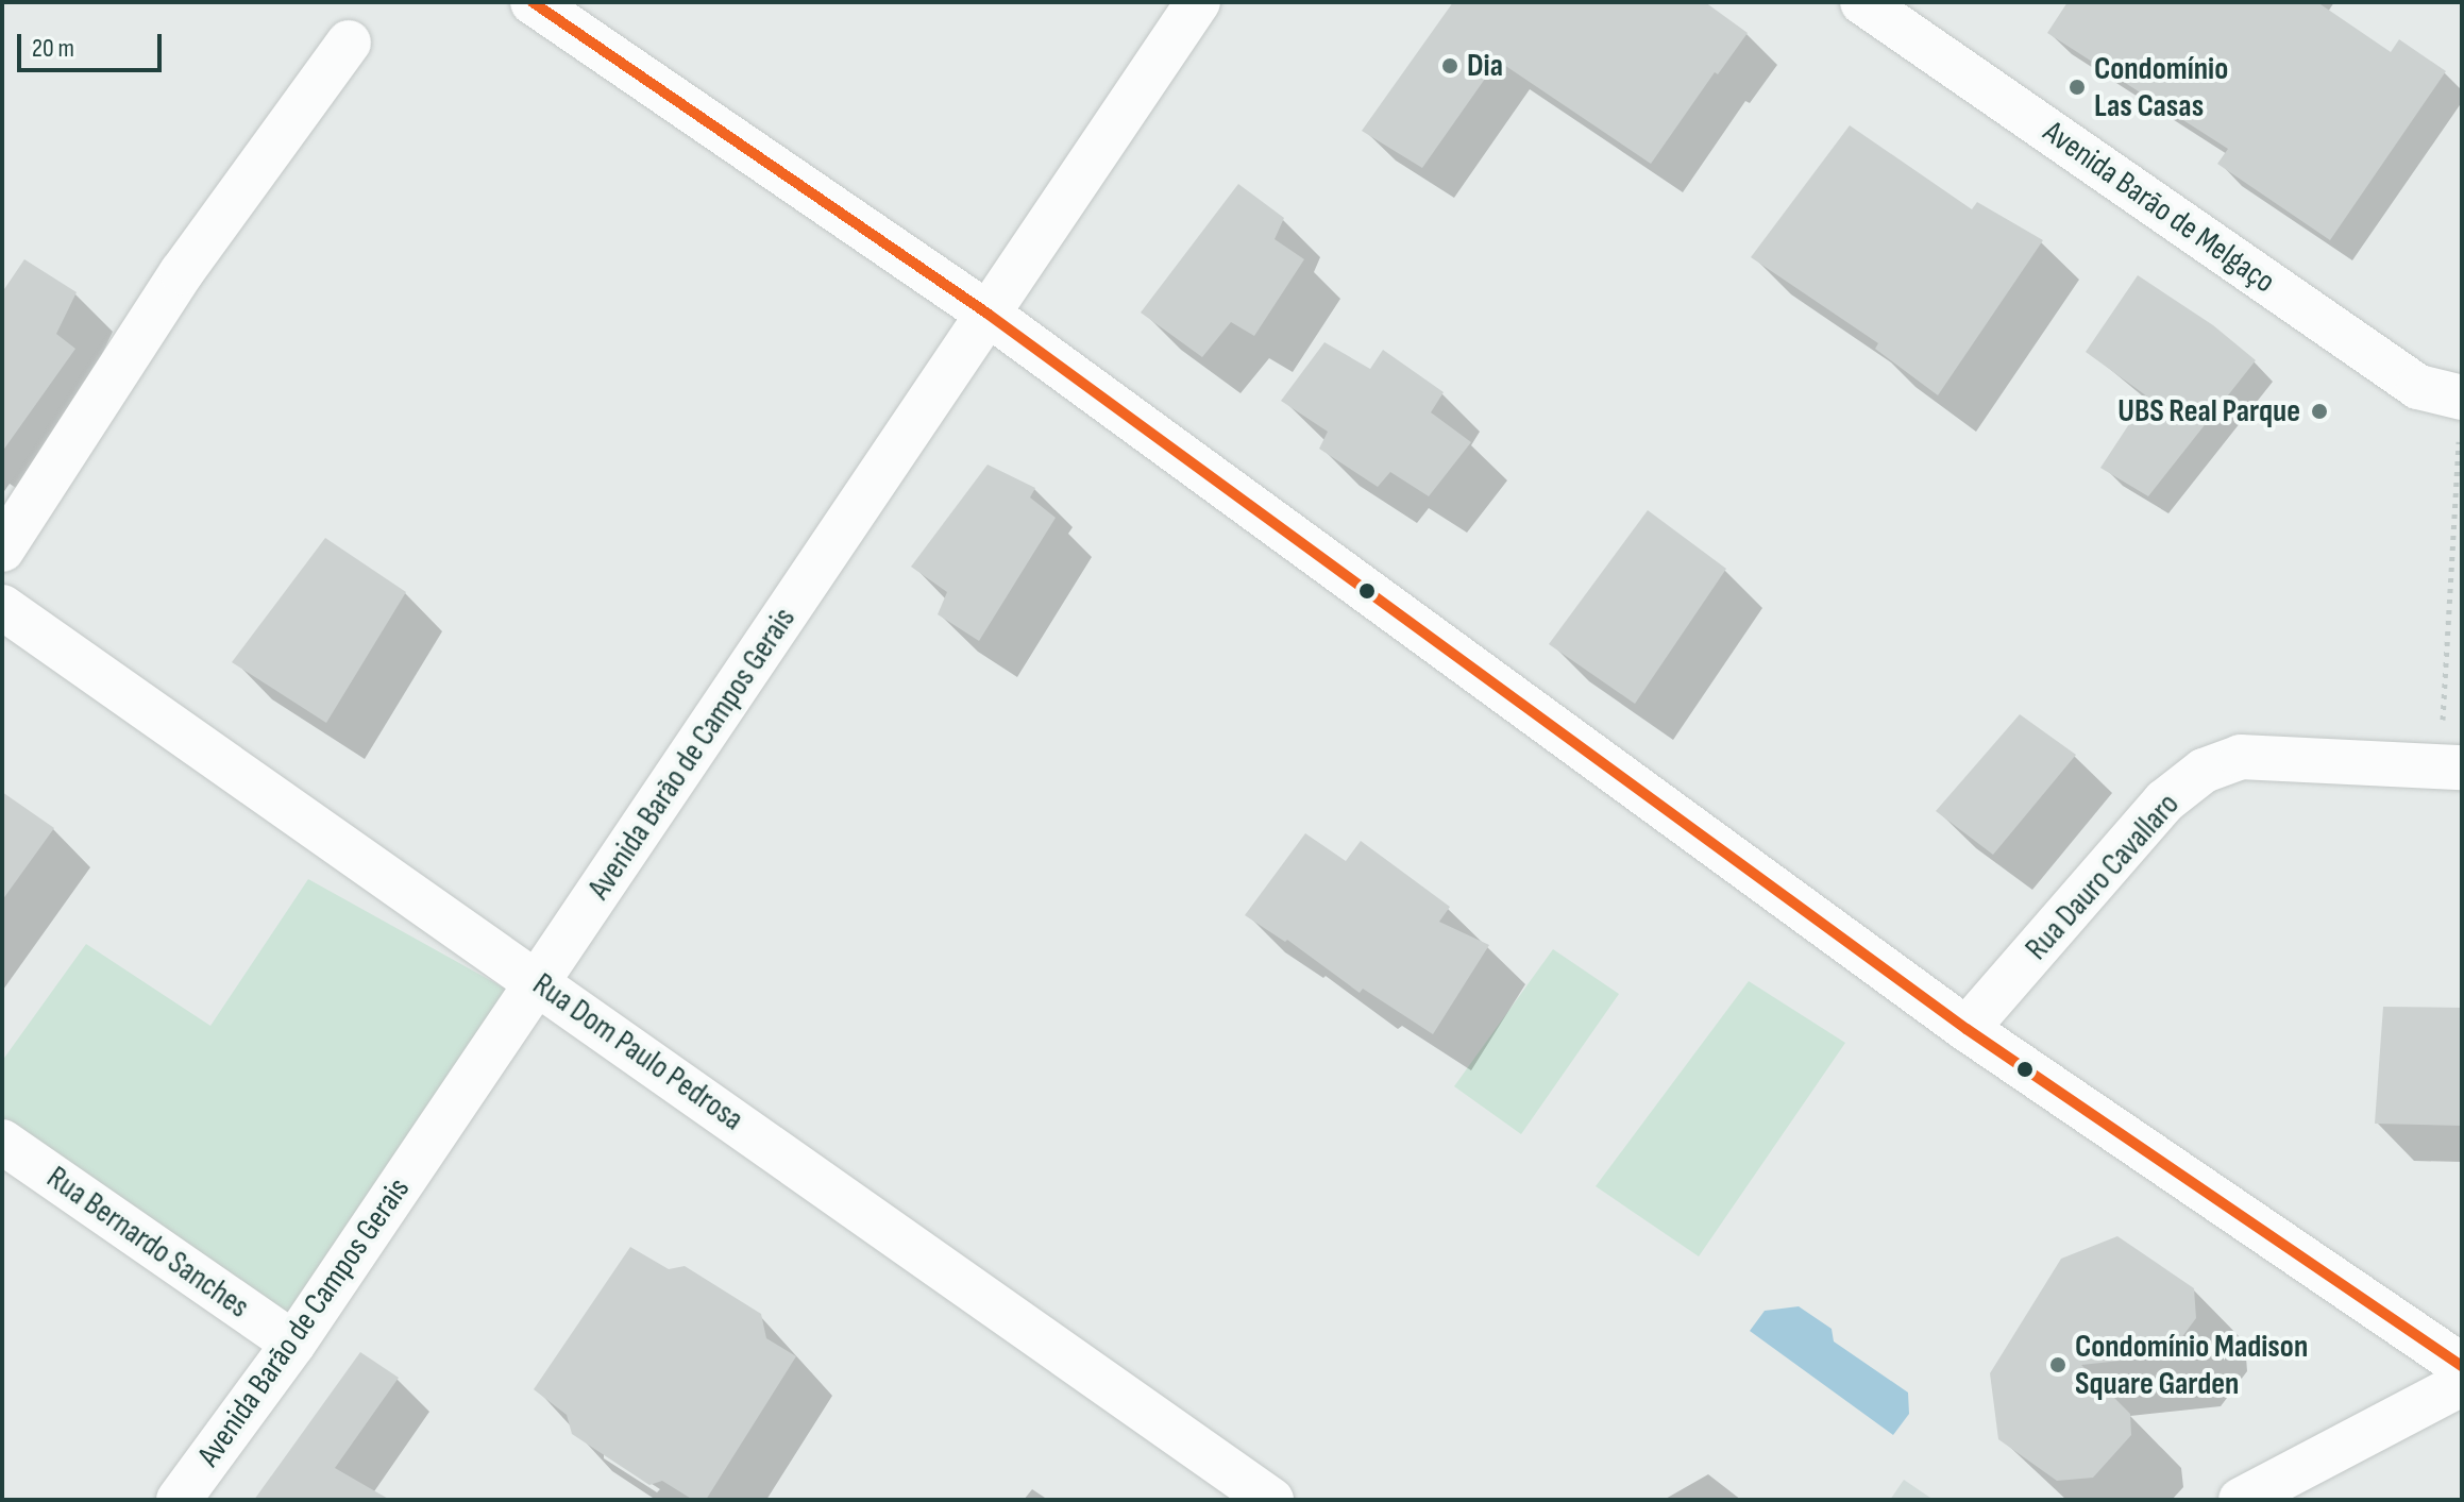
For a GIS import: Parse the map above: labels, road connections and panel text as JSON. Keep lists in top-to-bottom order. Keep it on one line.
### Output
{"streets":{"street":["Avenida Barão de Melgaço","Avenida Barão de Campos Gerais","Rua Dauro Cavallaro","Rua Dom Paulo Pedrosa","Rua Bernardo Sanches"]},"crossings":[["Avenida Barão de Campos Gerais","Rua Dom Paulo Pedrosa"],["Avenida Barão de Campos Gerais","Rua Bernardo Sanches"]],"places":["Dia","Condomínio Las Casas","UBS Real Parque","Condomínio Madison Square Garden"],"scale_bar":"20 m"}
